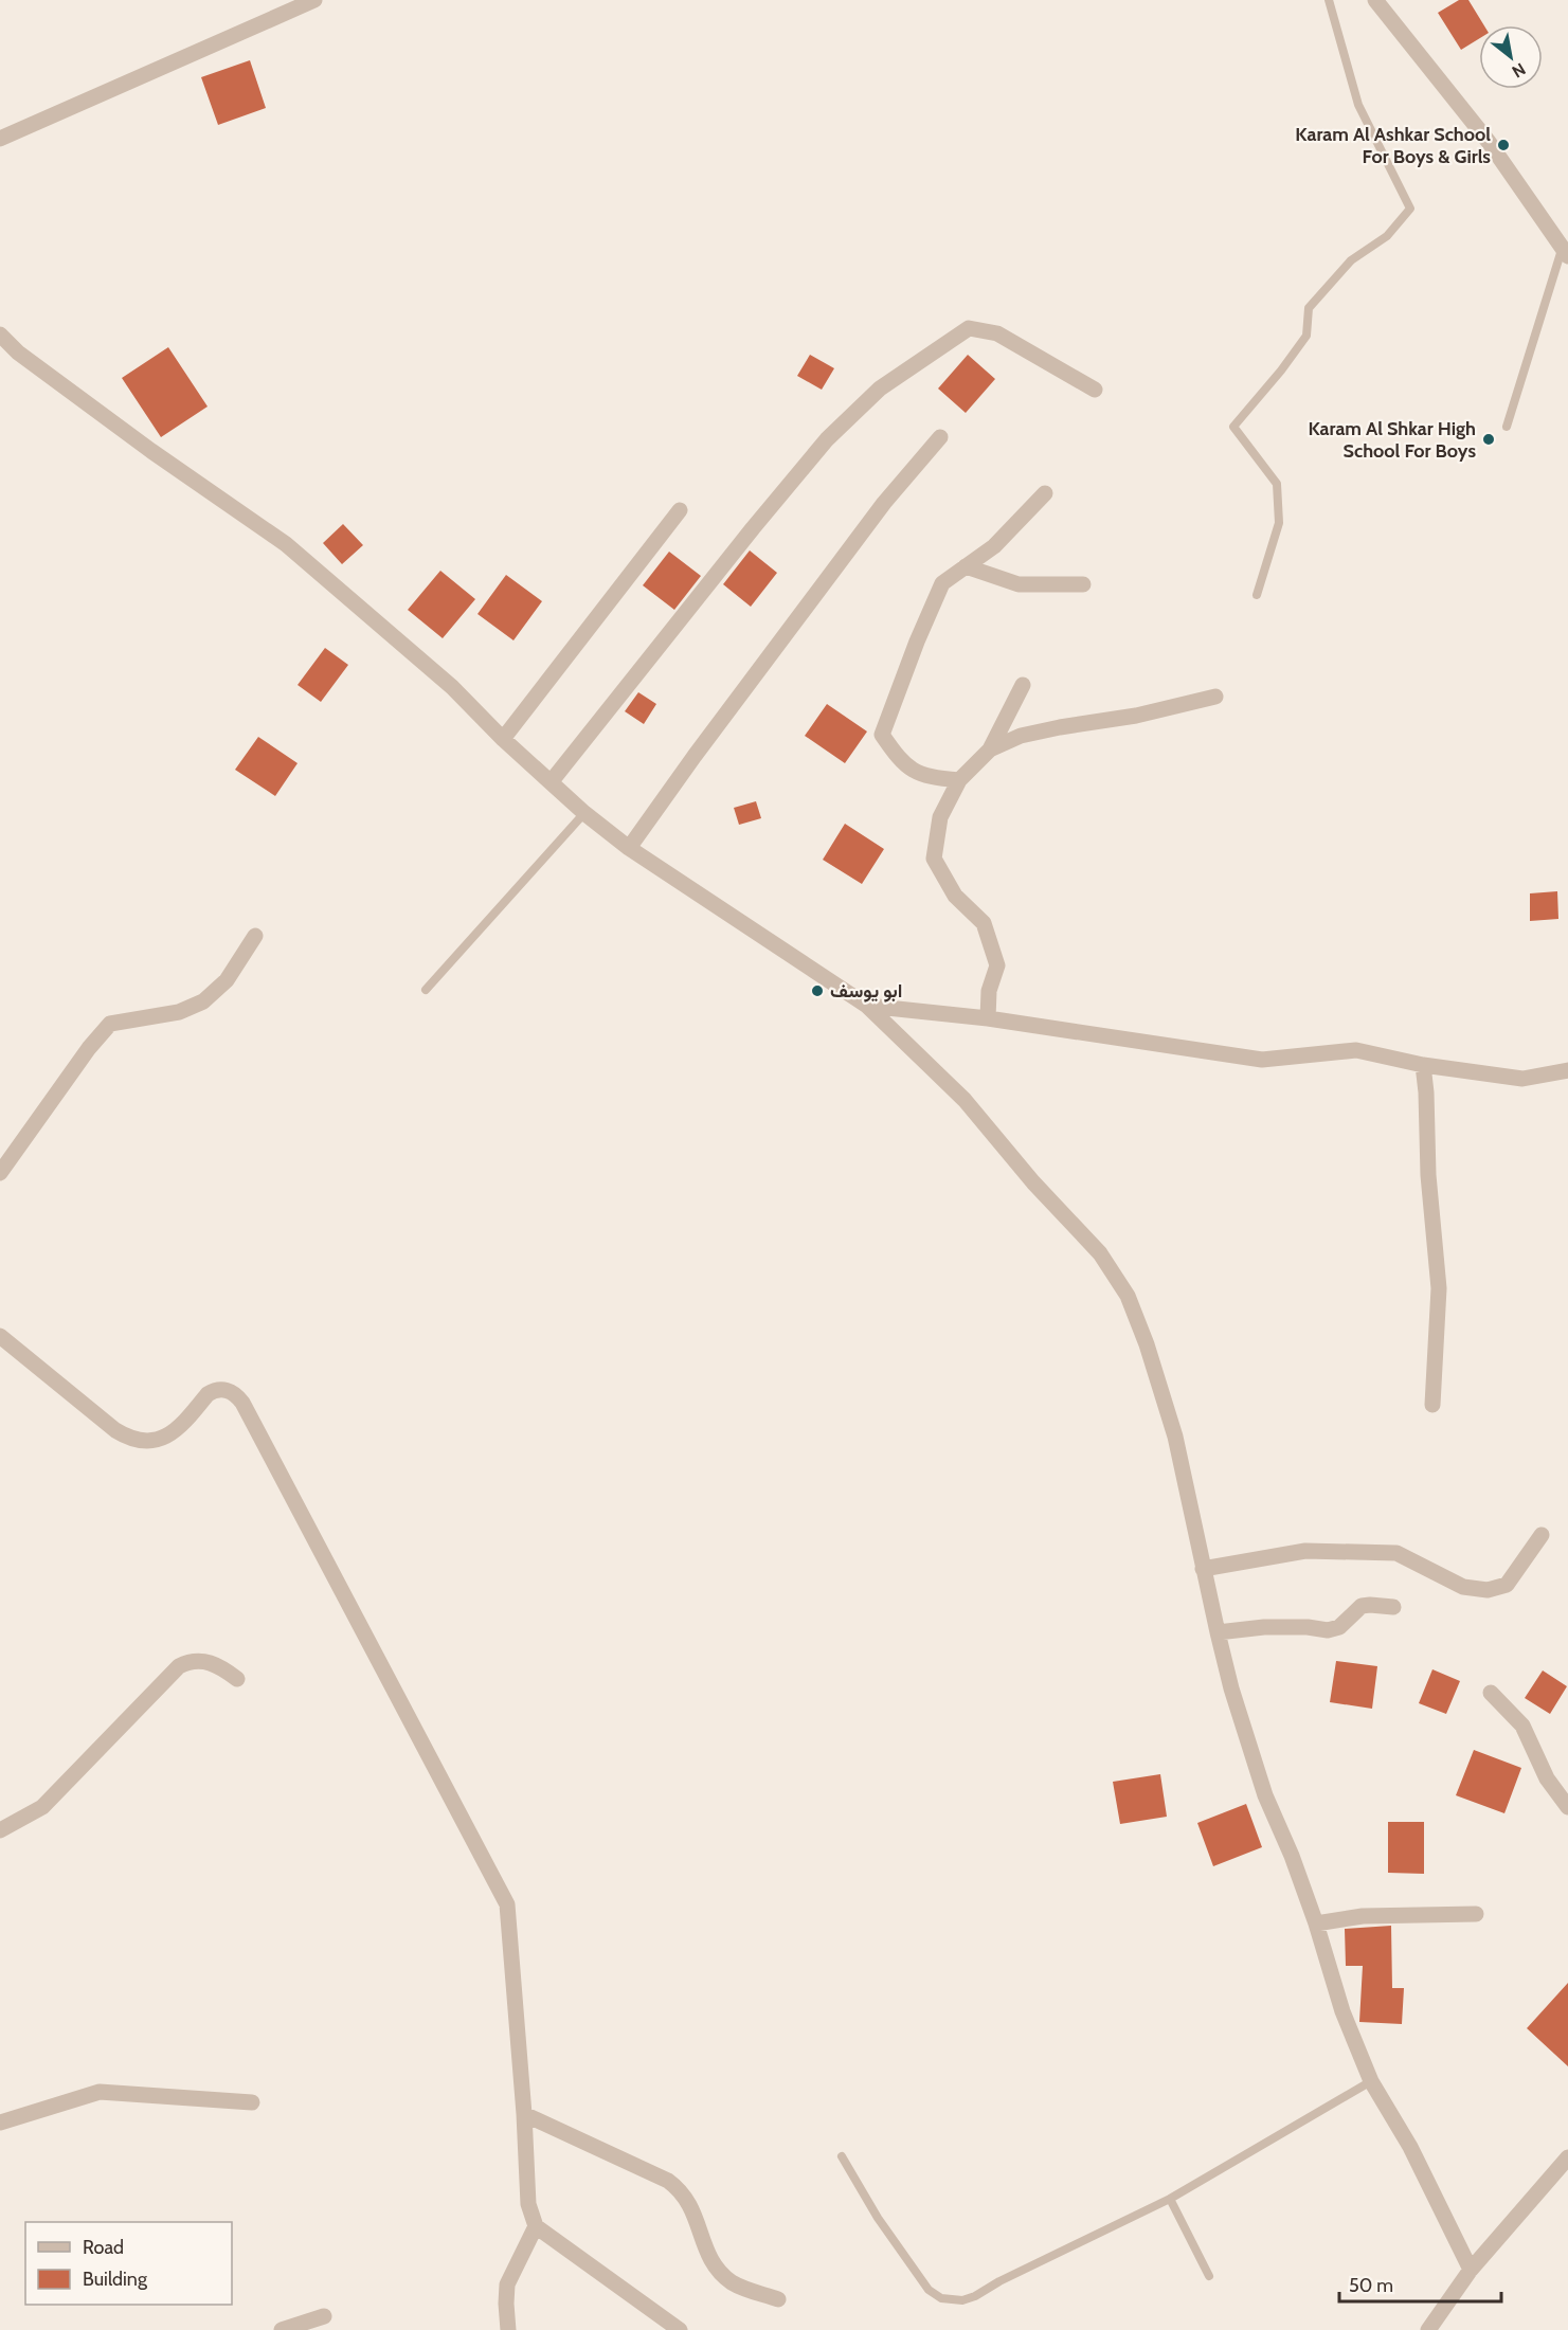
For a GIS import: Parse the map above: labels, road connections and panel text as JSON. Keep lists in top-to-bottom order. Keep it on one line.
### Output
{"places":["Karam Al Ashkar School For Boys & Girls","Karam Al Shkar High School For Boys","ابو يوسف"],"legend":["Road","Building"],"scale_bar":"50 m","north":"bottom right"}
